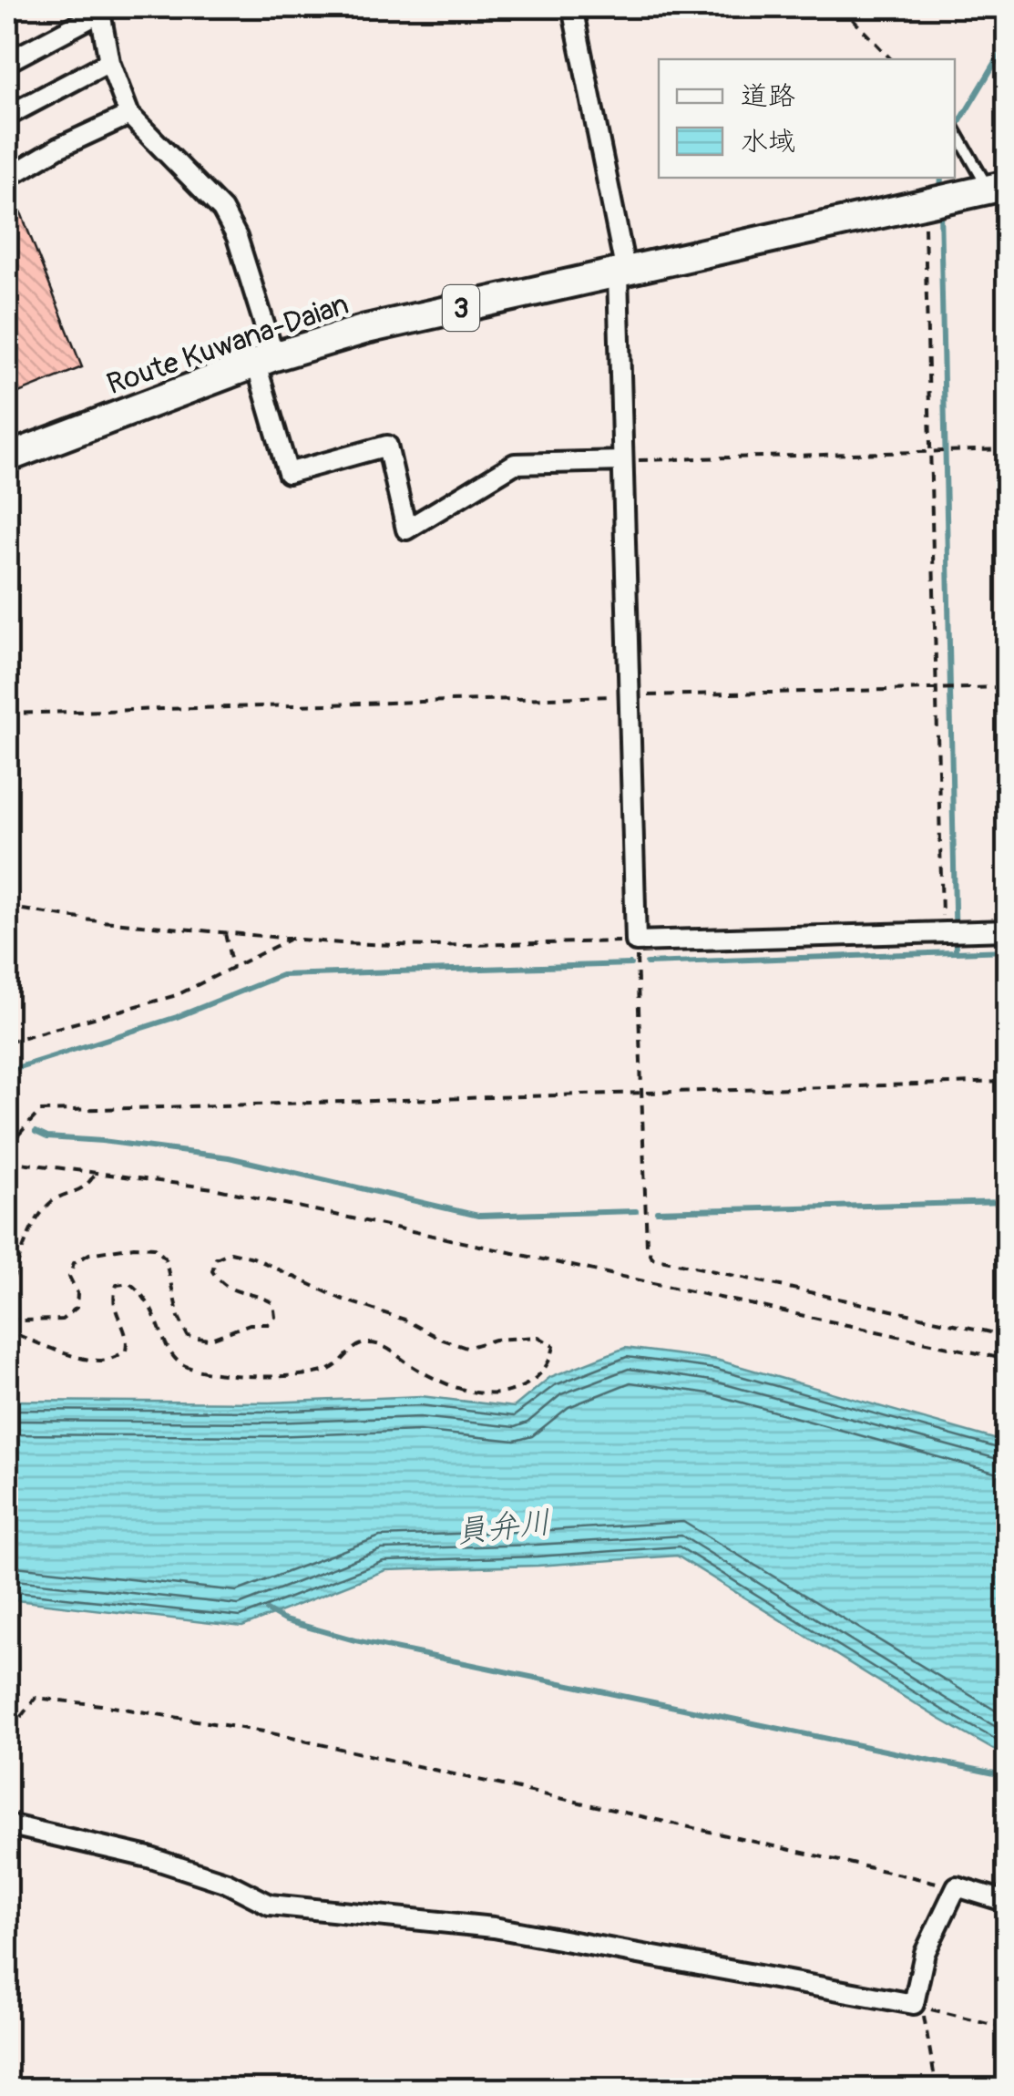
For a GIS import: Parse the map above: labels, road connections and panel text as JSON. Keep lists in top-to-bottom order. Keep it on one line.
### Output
{"streets":{"main road":["3","Route Kuwana-Daian"]},"water":["員弁川"],"legend":["道路","水域"]}
